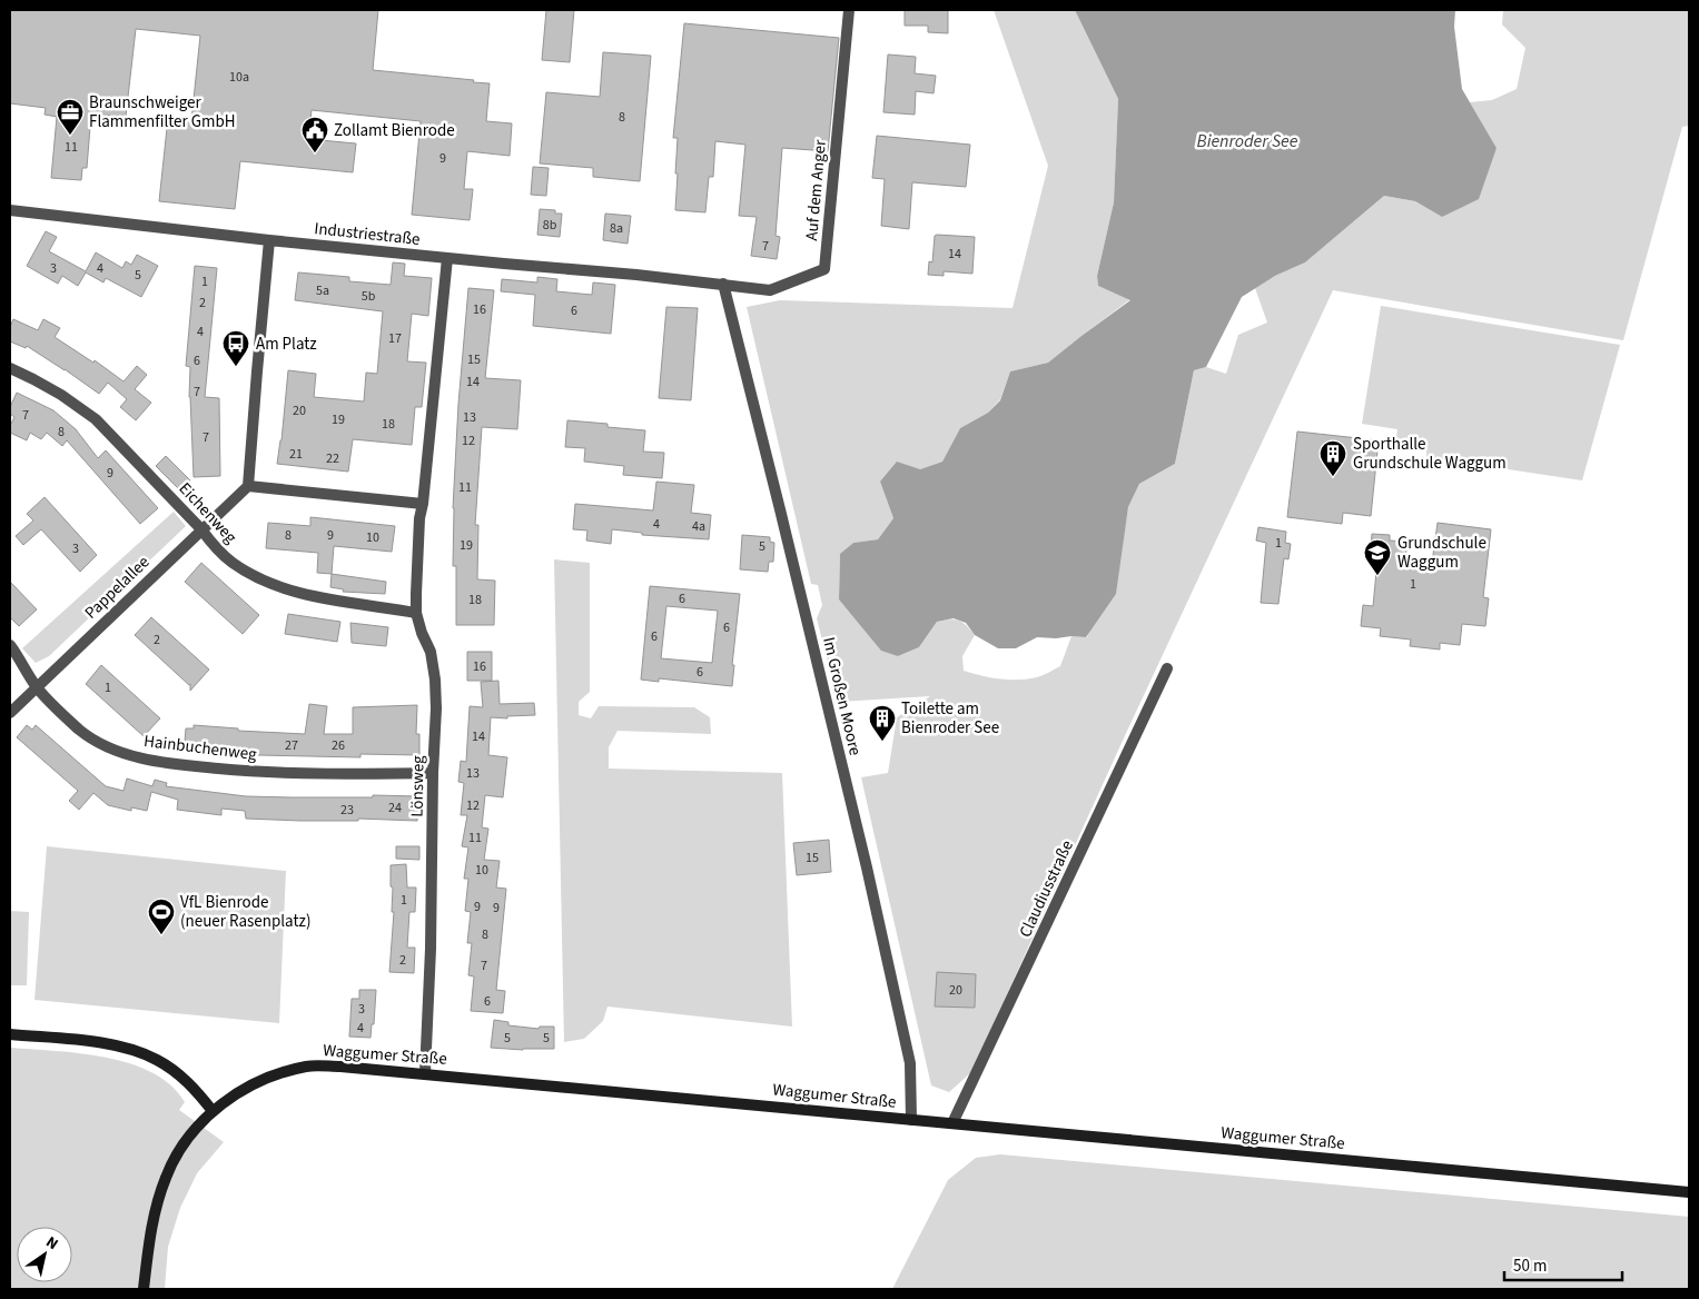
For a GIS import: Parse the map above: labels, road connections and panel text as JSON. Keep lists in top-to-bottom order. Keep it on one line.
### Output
{"streets":{"street":["Auf dem Anger","Industriestraße","Eichenweg","Pappelallee","Im Großen Moore","Hainbuchenweg","Lönsweg","Claudiusstraße","Waggumer Straße"]},"crossings":[["Auf dem Anger","Industriestraße"],["Auf dem Anger","Im Großen Moore"],["Industriestraße","Im Großen Moore"],["Eichenweg","Pappelallee"],["Eichenweg","Lönsweg"],["Pappelallee","Hainbuchenweg"],["Im Großen Moore","Waggumer Straße"],["Hainbuchenweg","Lönsweg"],["Lönsweg","Waggumer Straße"],["Claudiusstraße","Waggumer Straße"]],"water":["Bienroder See"],"places":{"office":["Braunschweiger Flammenfilter GmbH"],"public building":["Zollamt Bienrode"],"bus stop":["Am Platz"],"building":["Sporthalle Grundschule Waggum","Toilette am Bienroder See"],"school or university":["Grundschule Waggum"],"sports":["VfL Bienrode (neuer Rasenplatz)"]},"house_numbers":["10a","8","11","9","8b","8a","7","14","3","4","5","1","5a","5b","2","16","6","4","17","15","6","14","7","20","7","13","19","18","8","7","12","21","22","9","11","4","4a","8","9","10","1","19","5","3","1","6","18","6","6","2","16","6","1","14","27","26","13","12","24","23","11","15","10","1","9","9","8","2","7","20","6","3","4","5","5"],"scale_bar":"50 m","north":"top right"}
